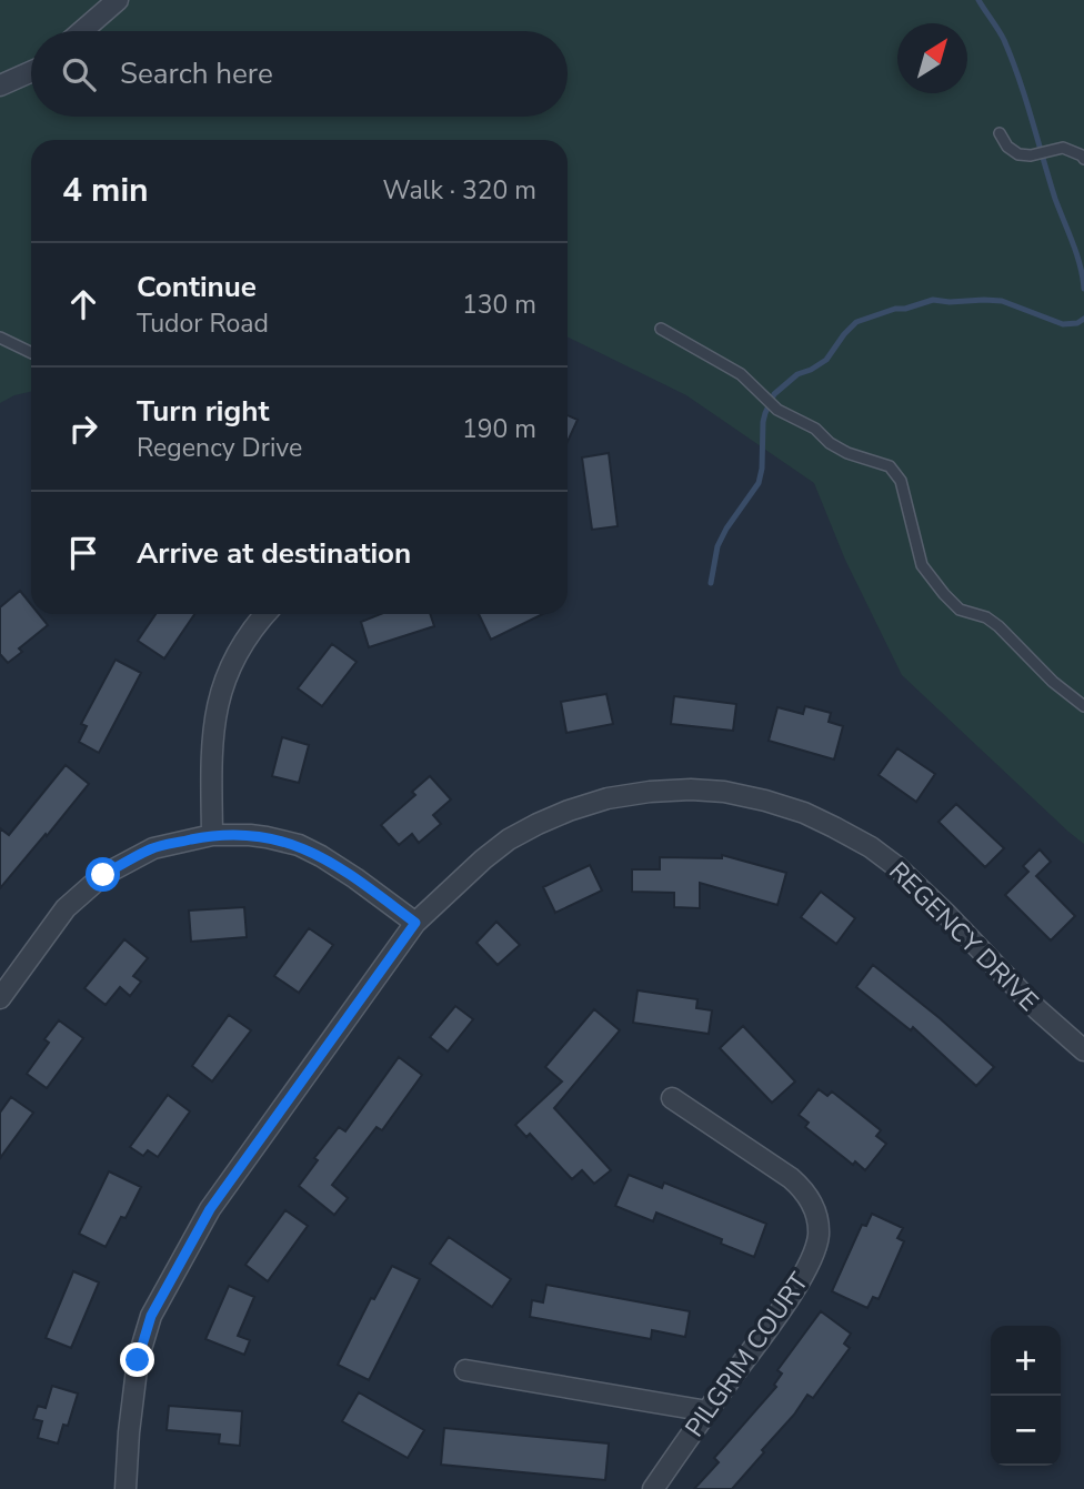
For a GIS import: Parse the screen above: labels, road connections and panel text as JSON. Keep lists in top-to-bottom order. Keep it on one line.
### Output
{"streets":{"street":["REGENCY DRIVE","PILGRIM COURT"]},"north":"top right","page":{"search":"Search here","heading":["4 min","Walk · 320 m"],"list":[["Continue","Tudor Road","130 m"],["Turn right","Regency Drive","190 m"],"Arrive at destination"],"map_buttons":["+","−"]}}
